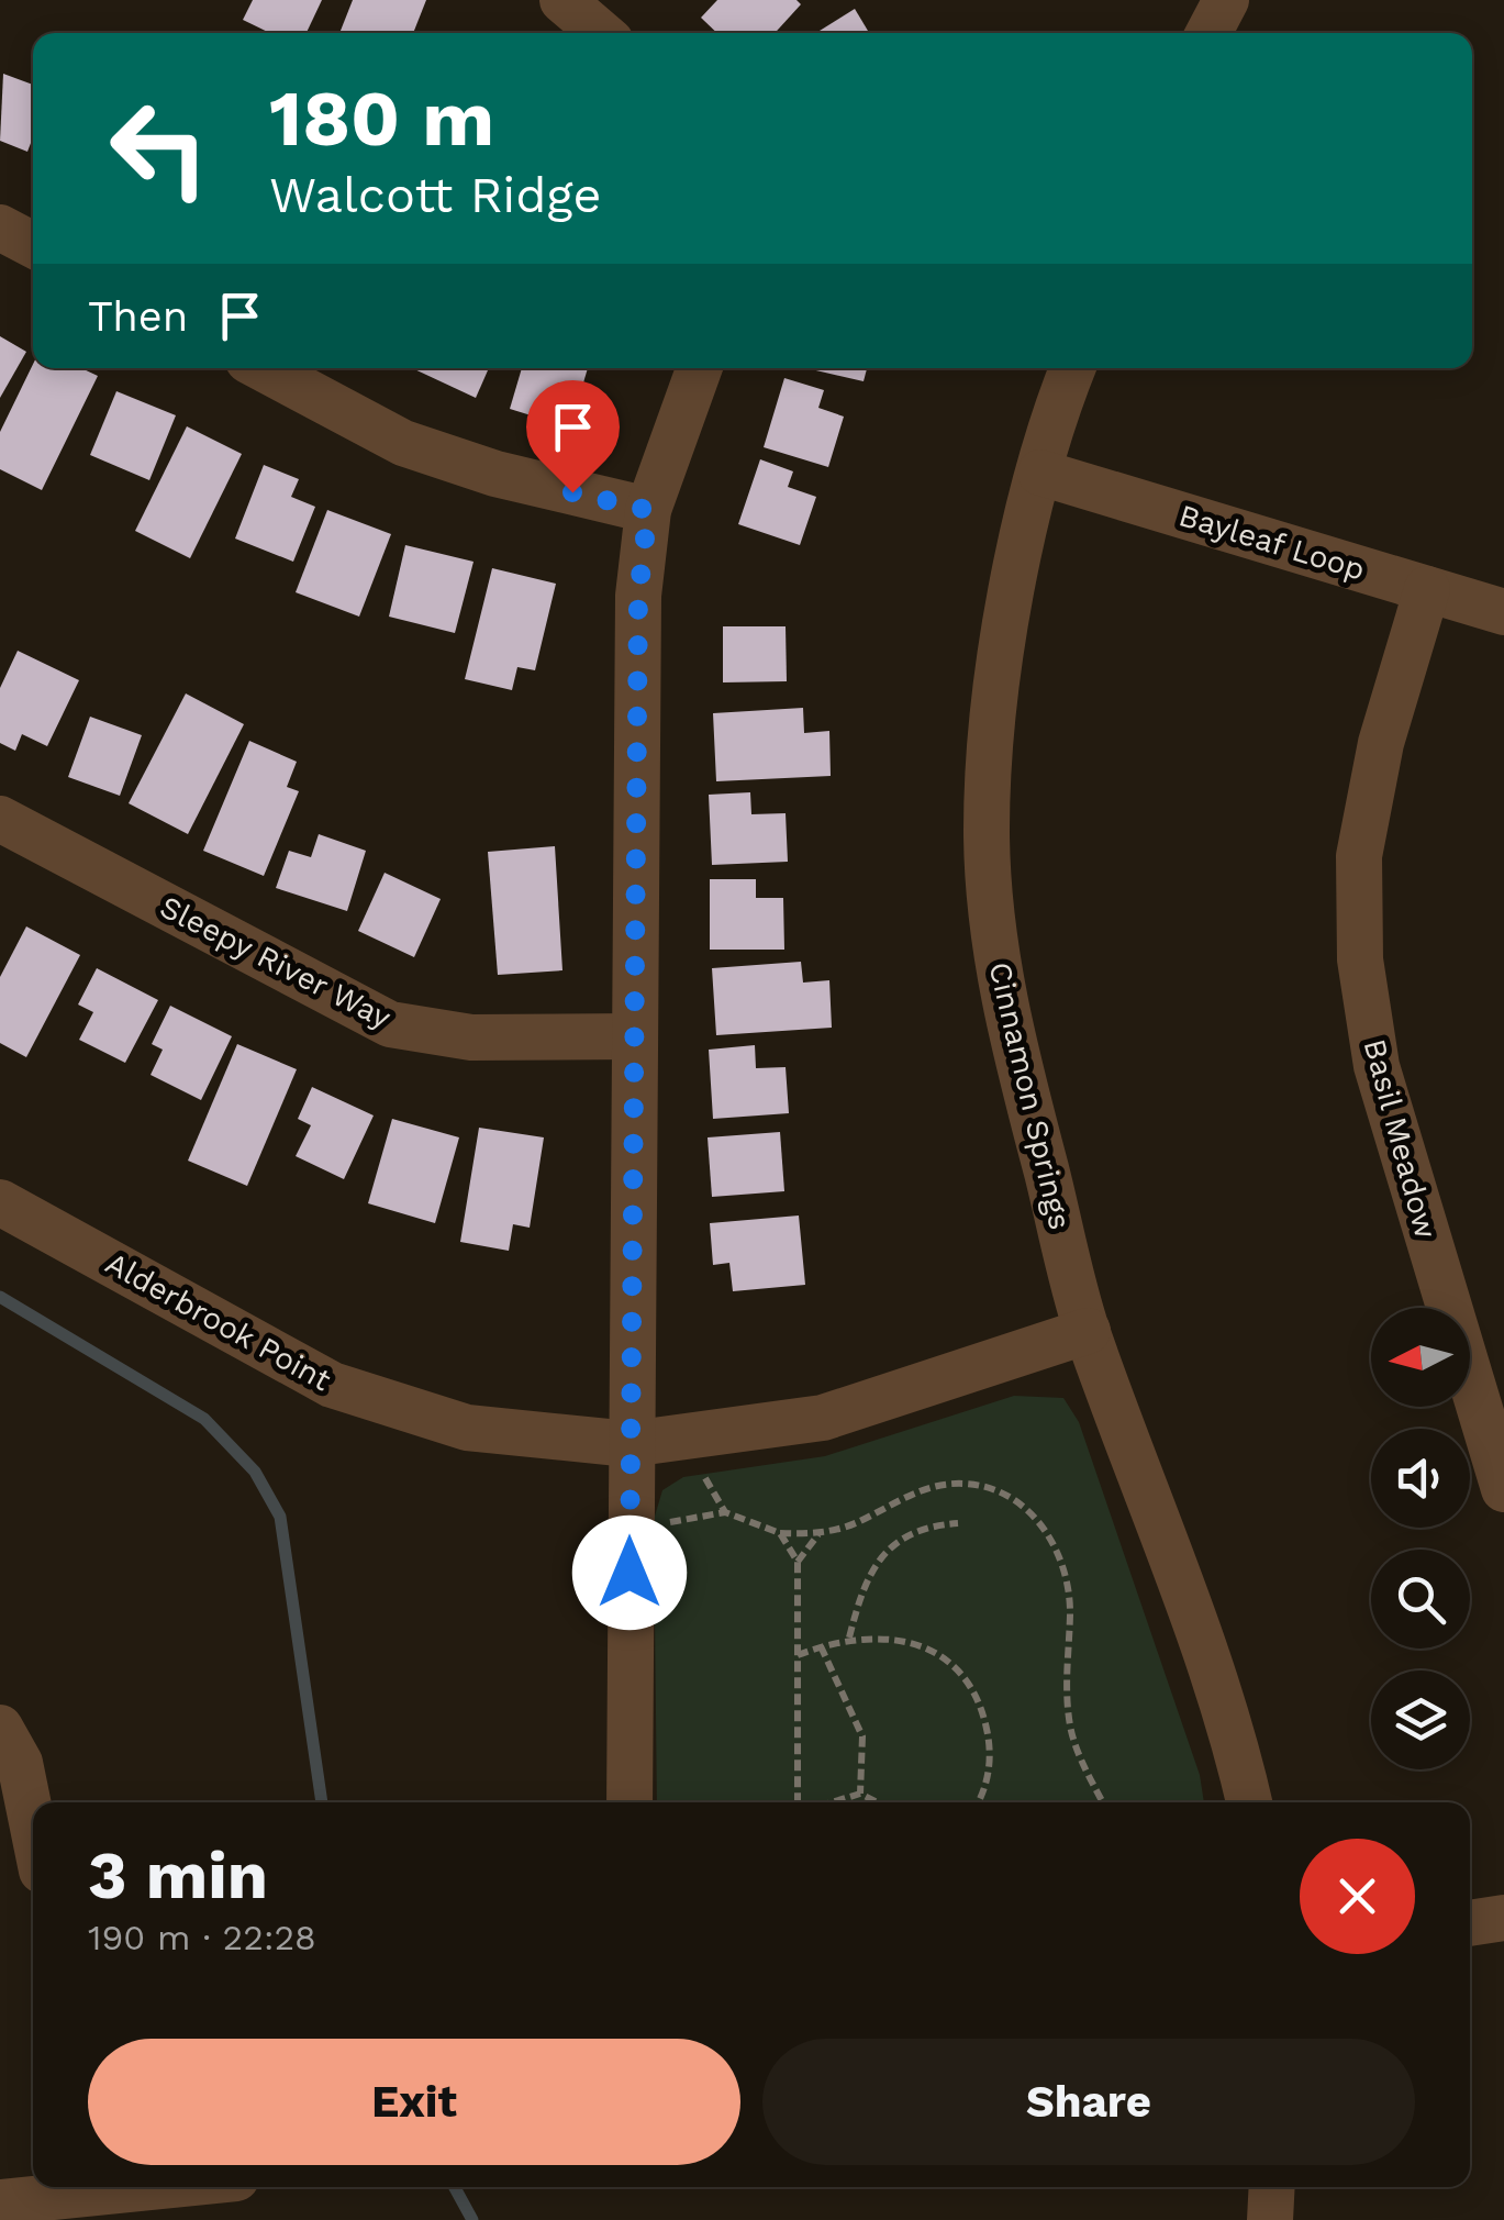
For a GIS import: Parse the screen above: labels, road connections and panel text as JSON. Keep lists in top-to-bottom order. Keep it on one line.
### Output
{"streets":{"street":["Bayleaf Loop","Sleepy River Way","Cinnamon Springs","Basil Meadow","Alderbrook Point"]},"crossings":[["Bayleaf Loop","Cinnamon Springs"],["Bayleaf Loop","Basil Meadow"],["Cinnamon Springs","Alderbrook Point"]],"north":"left","page":{"turn":["180 m","Walcott Ridge"],"then":"Then","heading":["3 min","190 m · 22:28"],"buttons":["Exit","Share"]}}
